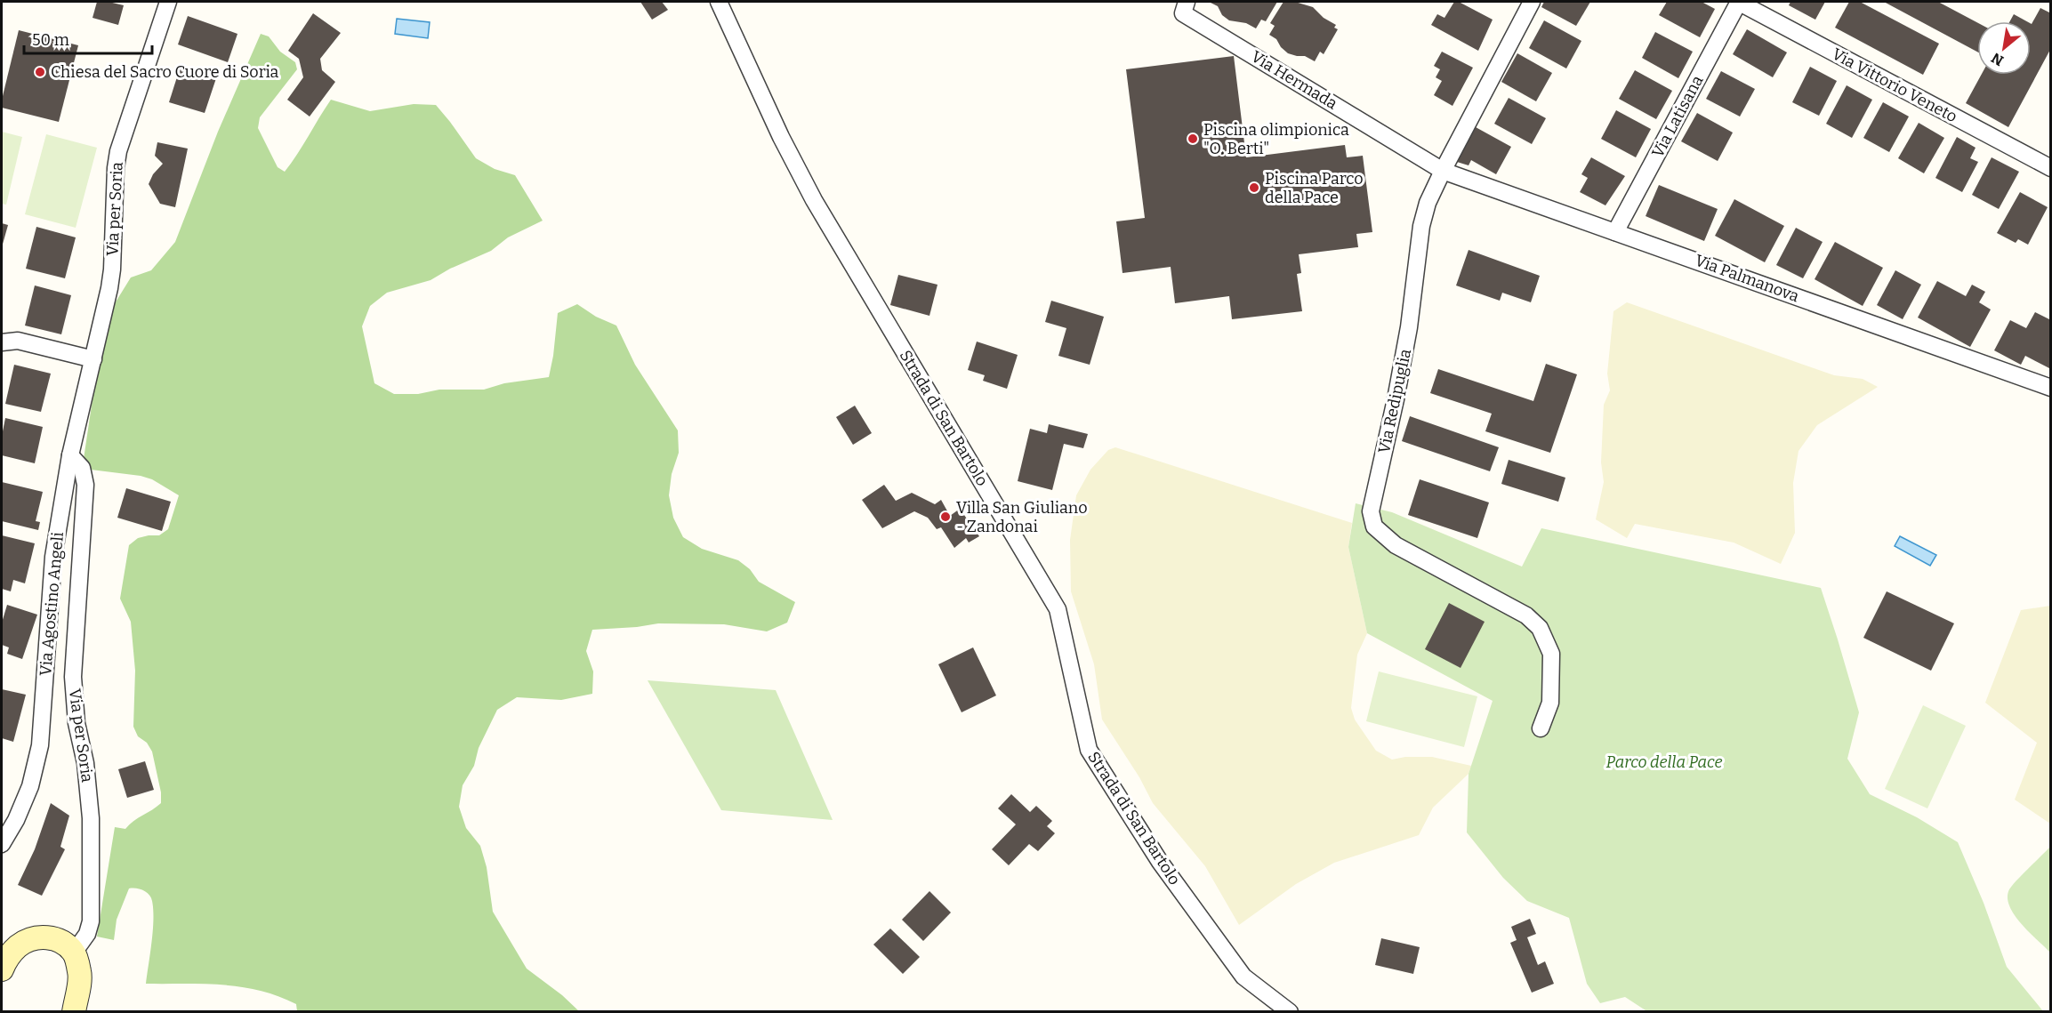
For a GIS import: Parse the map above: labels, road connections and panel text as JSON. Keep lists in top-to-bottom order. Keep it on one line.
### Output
{"streets":{"street":["Via Hermada","Via Vittorio Veneto","Via Latisana","Via per Soria","Via Palmanova","Via Redipuglia","Strada di San Bartolo","Via Agostino Angeli"]},"crossings":[["Via Hermada","Via Palmanova"],["Via Hermada","Via Redipuglia"],["Via Vittorio Veneto","Via Latisana"],["Via Latisana","Via Palmanova"],["Via per Soria","Via Agostino Angeli"],["Via Palmanova","Via Redipuglia"]],"parks":["Parco della Pace"],"places":["Chiesa del Sacro Cuore di Soria","Piscina olimpionica \"O. Berti\"","Piscina Parco della Pace","Villa San Giuliano - Zandonai"],"scale_bar":"50 m","north":"bottom left"}
